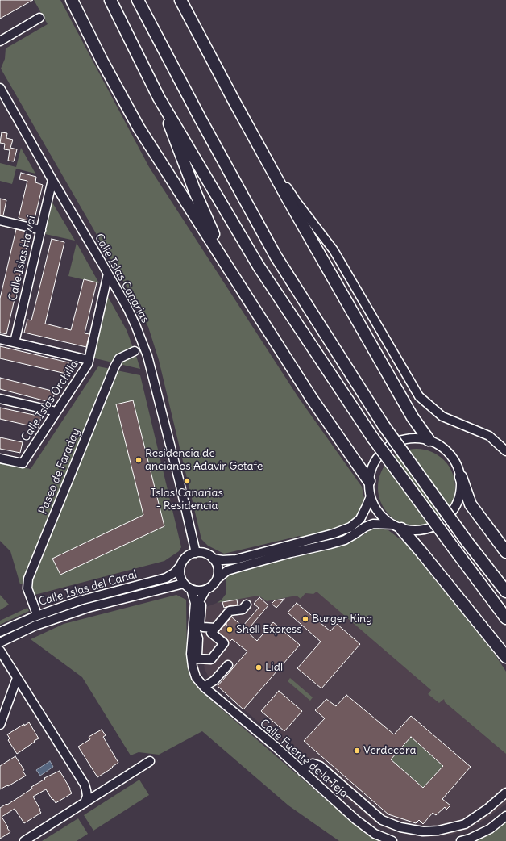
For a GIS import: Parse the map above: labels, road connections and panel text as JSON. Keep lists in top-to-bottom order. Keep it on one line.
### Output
{"streets":{"street":["Calle Islas Hawai","Calle Islas Canarias","Calle Islas Orchilla","Paseo de Faraday","Calle Islas del Canal","Calle Fuente de la Teja"]},"crossings":[["Calle Islas Hawai","Calle Islas Canarias"],["Calle Islas Canarias","Calle Islas Orchilla"],["Calle Islas Canarias","Calle Islas del Canal"],["Calle Islas Canarias","Calle Fuente de la Teja"],["Calle Islas del Canal","Calle Fuente de la Teja"]],"places":["Residencia de ancianos Adavir Getafe","Islas Canarias - Residencia","Burger King","Shell Express","Lidl","Verdecora"]}
